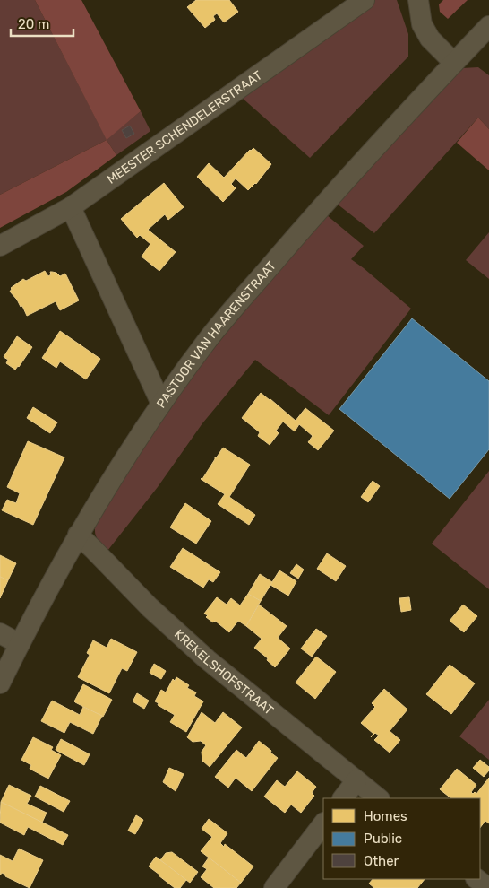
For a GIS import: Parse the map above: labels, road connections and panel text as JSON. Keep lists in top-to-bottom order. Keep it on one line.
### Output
{"streets":{"street":["MEESTER SCHENDELERSTRAAT","PASTOOR VAN HAARENSTRAAT","KREKELSHOFSTRAAT"]},"crossings":[["PASTOOR VAN HAARENSTRAAT","KREKELSHOFSTRAAT"]],"legend":["Homes","Public","Other"],"scale_bar":"20 m"}
